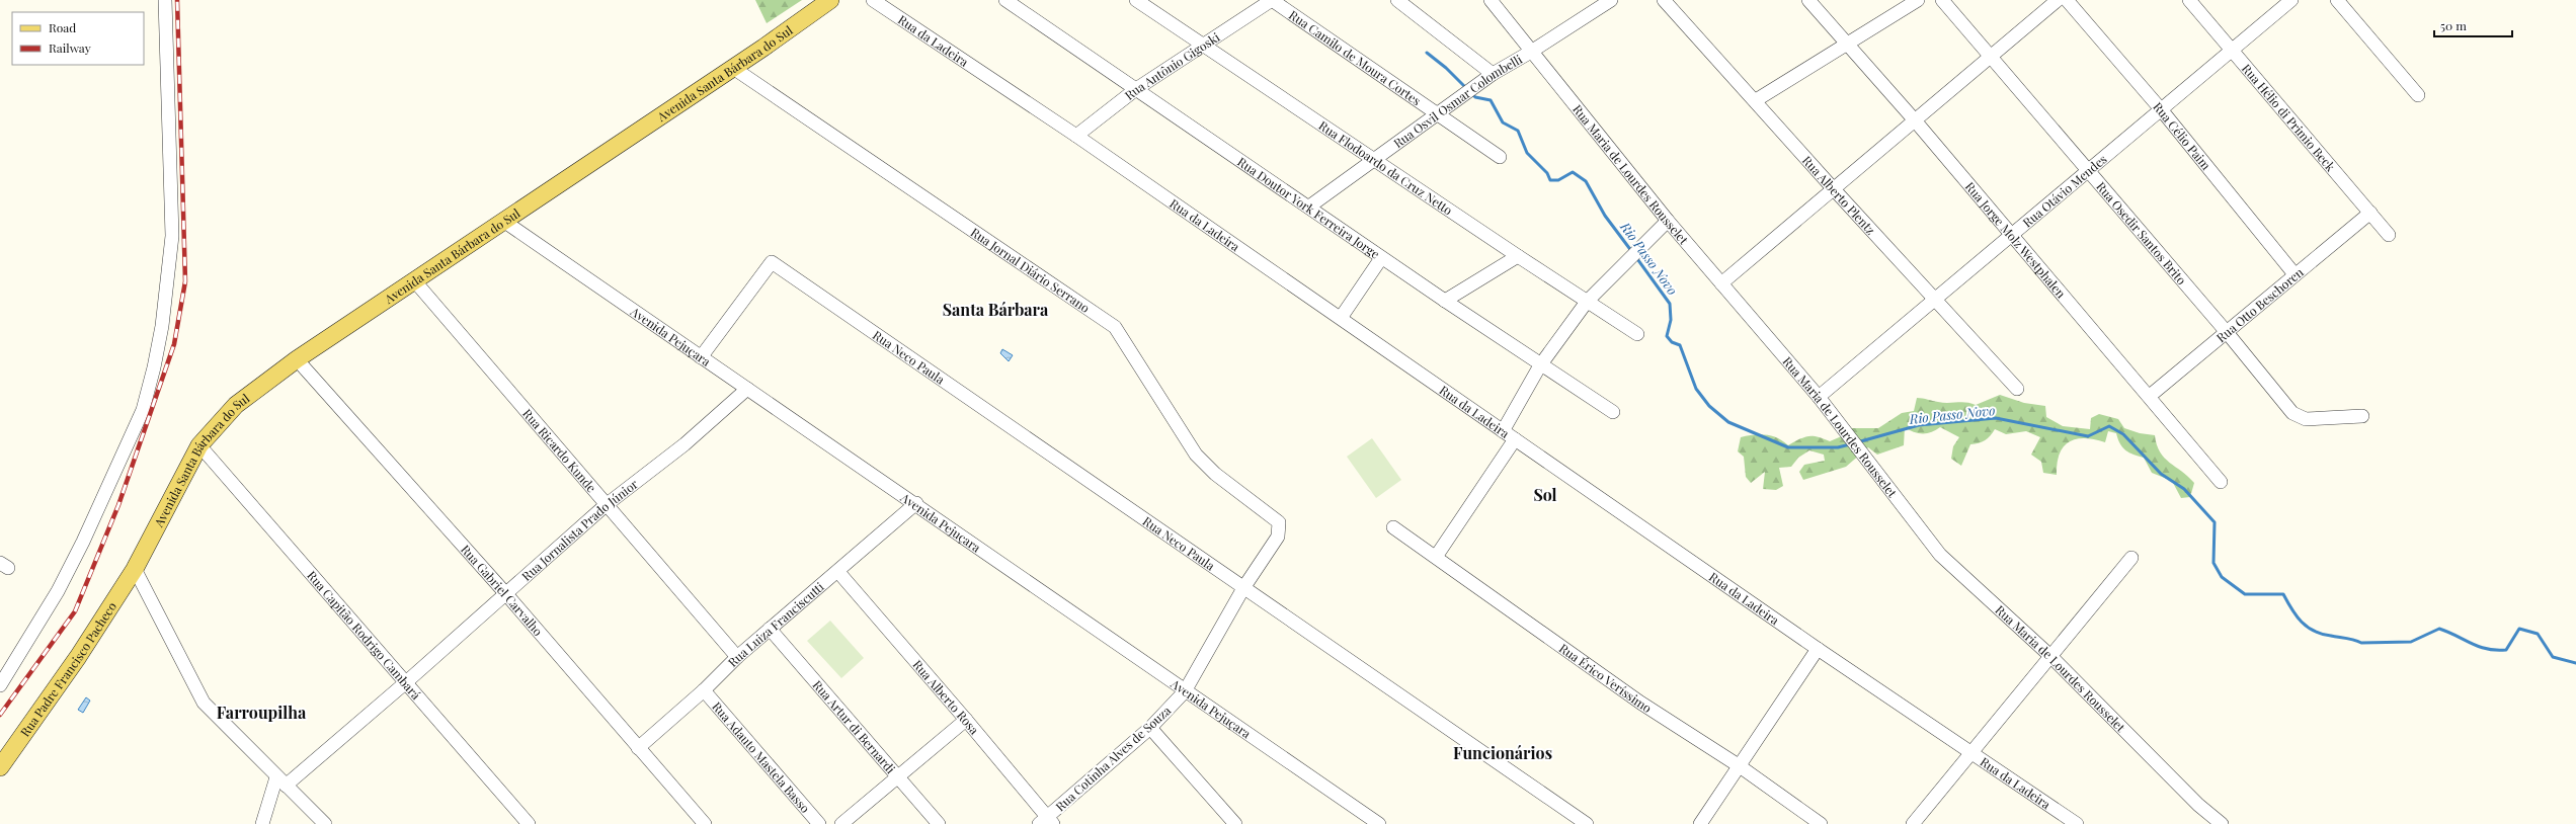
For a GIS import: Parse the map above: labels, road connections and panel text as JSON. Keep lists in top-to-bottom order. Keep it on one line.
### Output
{"streets":{"main road":["Avenida Santa Bárbara do Sul","Rua Padre Francisco Pacheco"],"street":["Rua da Ladeira","Rua Camilo de Moura Cortes","Rua Antônio Gigoski","Rua Osvil Osmar Colombelli","Rua Hélio di Primio Beck","Rua Célio Paim","Rua Flodoardo da Cruz Netto","Rua Maria de Lourdes Rousselet","Rua Otávio Mendes","Rua Alberto Plentz","Rua Doutor York Ferreira Jorge","Rua Osedir Santos Brito","Rua Jorge Molz Westphalen","Rua Jornal Diário Serrano","Rua Otto Beschoren","Avenida Pejuçara","Rua Neco Paula","Rua Ricardo Kunde","Rua Jornalista Prado Júnior","Rua Gabriel Carvalho","Rua Luiza Franciscutti","Rua Capitão Rodrigo Cambará","Rua Érico Veríssimo","Rua Alberto Rosa","Rua Artur di Bernardi","Rua Adauto Mastela Basso","Rua Cotinha Alves de Souza"]},"crossings":[["Rua da Ladeira","Rua Antônio Gigoski"],["Rua Camilo de Moura Cortes","Rua Antônio Gigoski"],["Rua Camilo de Moura Cortes","Rua Osvil Osmar Colombelli"],["Rua Antônio Gigoski","Rua Flodoardo da Cruz Netto"],["Rua Antônio Gigoski","Rua Doutor York Ferreira Jorge"],["Avenida Santa Bárbara do Sul","Rua Jornal Diário Serrano"],["Avenida Santa Bárbara do Sul","Avenida Pejuçara"],["Avenida Santa Bárbara do Sul","Rua Ricardo Kunde"],["Avenida Santa Bárbara do Sul","Rua Gabriel Carvalho"],["Avenida Santa Bárbara do Sul","Rua Capitão Rodrigo Cambará"],["Avenida Santa Bárbara do Sul","Rua Padre Francisco Pacheco"],["Rua Osvil Osmar Colombelli","Rua Flodoardo da Cruz Netto"],["Rua Osvil Osmar Colombelli","Rua Maria de Lourdes Rousselet"],["Rua Osvil Osmar Colombelli","Rua Doutor York Ferreira Jorge"],["Rua Hélio di Primio Beck","Rua Otávio Mendes"],["Rua Hélio di Primio Beck","Rua Otto Beschoren"],["Rua Célio Paim","Rua Otávio Mendes"],["Rua Célio Paim","Rua Otto Beschoren"],["Rua Maria de Lourdes Rousselet","Rua Otávio Mendes"],["Rua Otávio Mendes","Rua Alberto Plentz"],["Rua Otávio Mendes","Rua Osedir Santos Brito"],["Rua Otávio Mendes","Rua Jorge Molz Westphalen"],["Rua Osedir Santos Brito","Rua Otto Beschoren"],["Rua Jorge Molz Westphalen","Rua Otto Beschoren"],["Rua Jornal Diário Serrano","Rua Cotinha Alves de Souza"],["Avenida Pejuçara","Rua Neco Paula"],["Avenida Pejuçara","Rua Jornalista Prado Júnior"],["Avenida Pejuçara","Rua Luiza Franciscutti"],["Avenida Pejuçara","Rua Cotinha Alves de Souza"],["Rua Neco Paula","Rua Cotinha Alves de Souza"],["Rua Ricardo Kunde","Rua Jornalista Prado Júnior"],["Rua Ricardo Kunde","Rua Luiza Franciscutti"],["Rua Jornalista Prado Júnior","Rua Gabriel Carvalho"],["Rua Jornalista Prado Júnior","Rua Capitão Rodrigo Cambará"],["Rua Gabriel Carvalho","Rua Luiza Franciscutti"],["Rua Luiza Franciscutti","Rua Alberto Rosa"],["Rua Luiza Franciscutti","Rua Artur di Bernardi"],["Rua Luiza Franciscutti","Rua Adauto Mastela Basso"],["Rua Alberto Rosa","Rua Cotinha Alves de Souza"]],"districts":["Santa Bárbara","Sol","Farroupilha","Funcionários"],"water":["Rio Passo Novo"],"legend":["Road","Railway"],"scale_bar":"50 m"}
